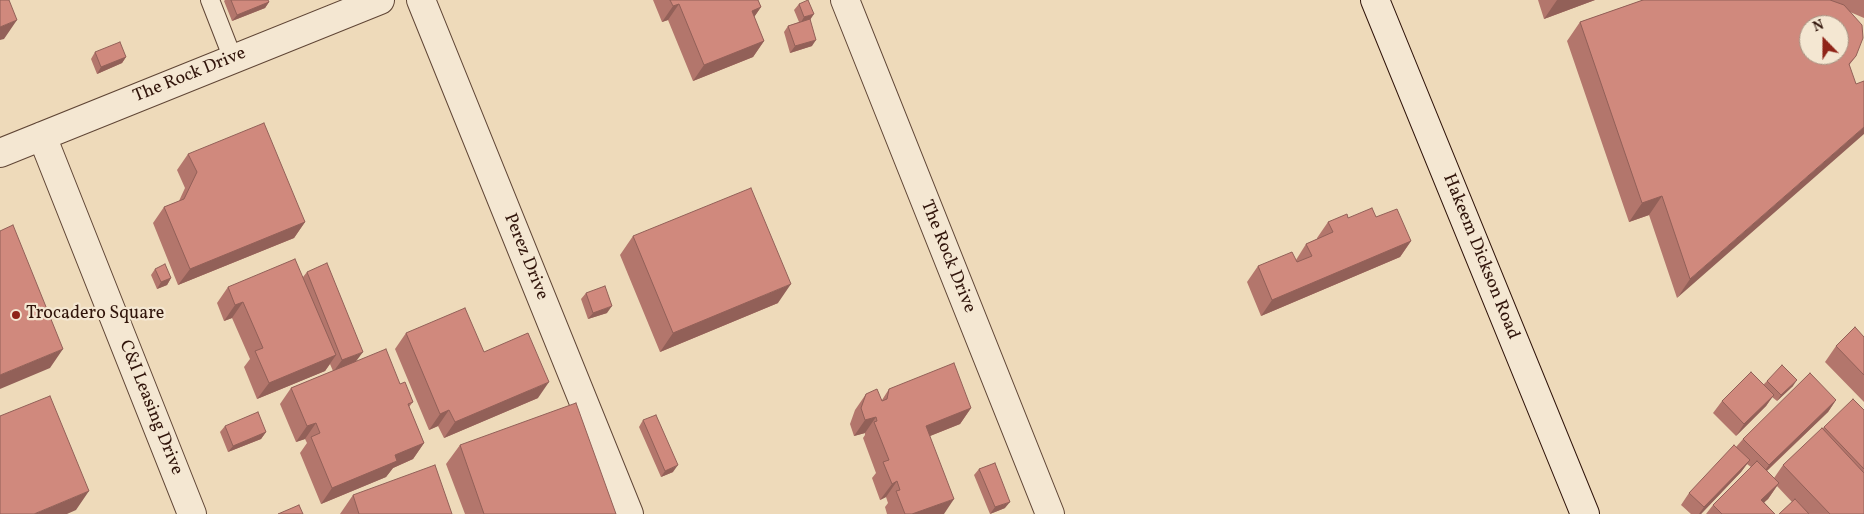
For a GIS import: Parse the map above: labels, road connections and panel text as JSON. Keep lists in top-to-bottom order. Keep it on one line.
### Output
{"streets":{"street":["The Rock Drive","Perez Drive","Hakeem Dickson Road","C&I Leasing Drive"]},"crossings":[["The Rock Drive","C&I Leasing Drive"]],"places":["Trocadero Square"],"north":"top"}
